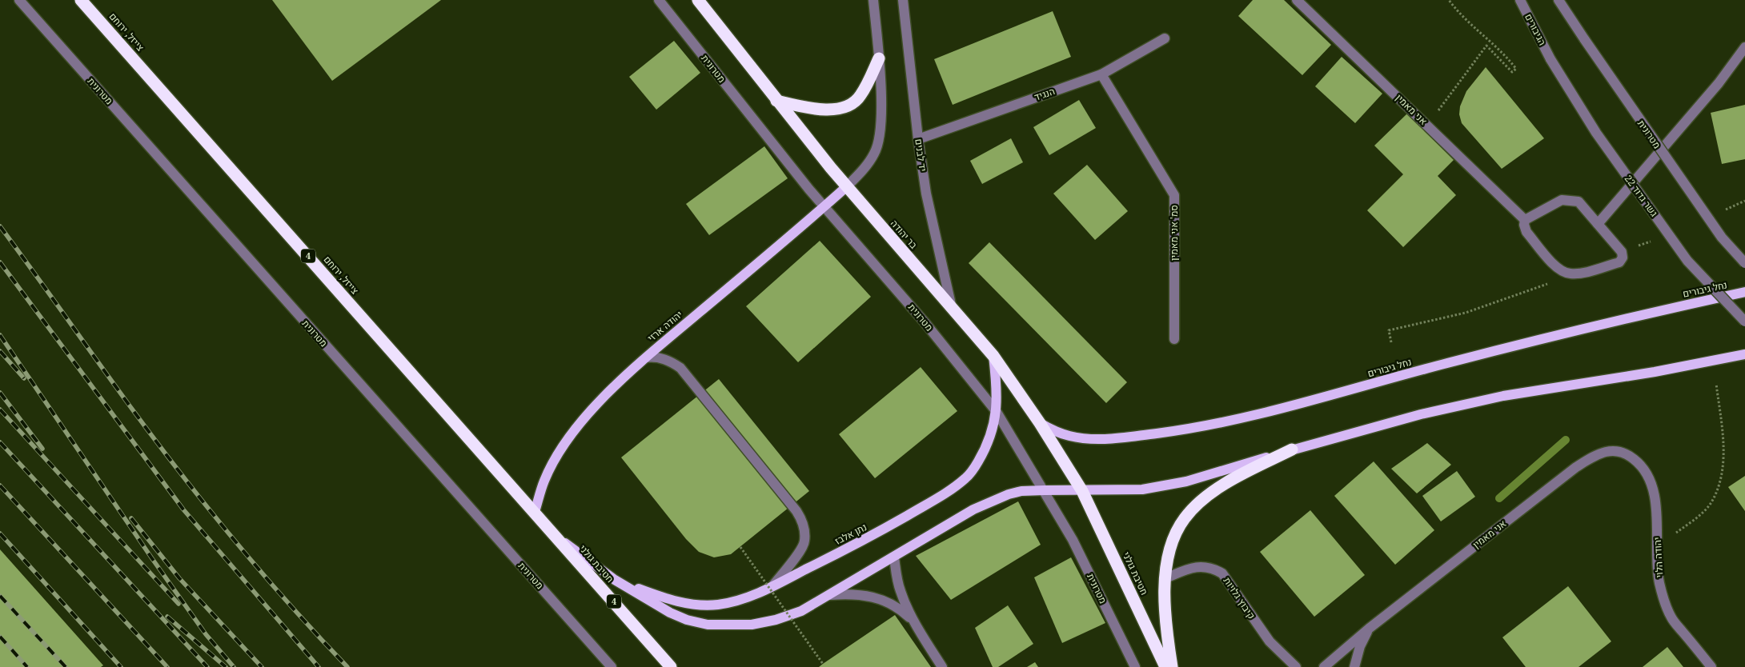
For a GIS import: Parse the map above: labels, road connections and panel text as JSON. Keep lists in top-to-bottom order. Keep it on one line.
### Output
{"streets":{"highway":["צייזל, ירוחם","בר יהודה","4","חטיבת גולני"],"main road":["נחל גיבורים","יהודה ארזי","נתן אלבז"],"street":["הגיבורים","מטרונית","הנגיד","אני מאמין","יד לבנים","גשר גדוד 22","סמ' אני מאמין","יהודה הלוי","קיבוץ גלויות"]},"crossings":[["הגיבורים","גשר גדוד 22"],["צייזל, ירוחם","יהודה ארזי"],["צייזל, ירוחם","חטיבת גולני"],["מטרונית","יהודה ארזי"],["מטרונית","נתן אלבז"],["הנגיד","יד לבנים"],["הנגיד","סמ' אני מאמין"],["אני מאמין","יהודה הלוי"],["יד לבנים","בר יהודה"],["בר יהודה","נחל גיבורים"],["בר יהודה","יהודה ארזי"],["בר יהודה","נתן אלבז"],["בר יהודה","חטיבת גולני"],["יהודה ארזי","חטיבת גולני"],["נתן אלבז","חטיבת גולני"]]}
